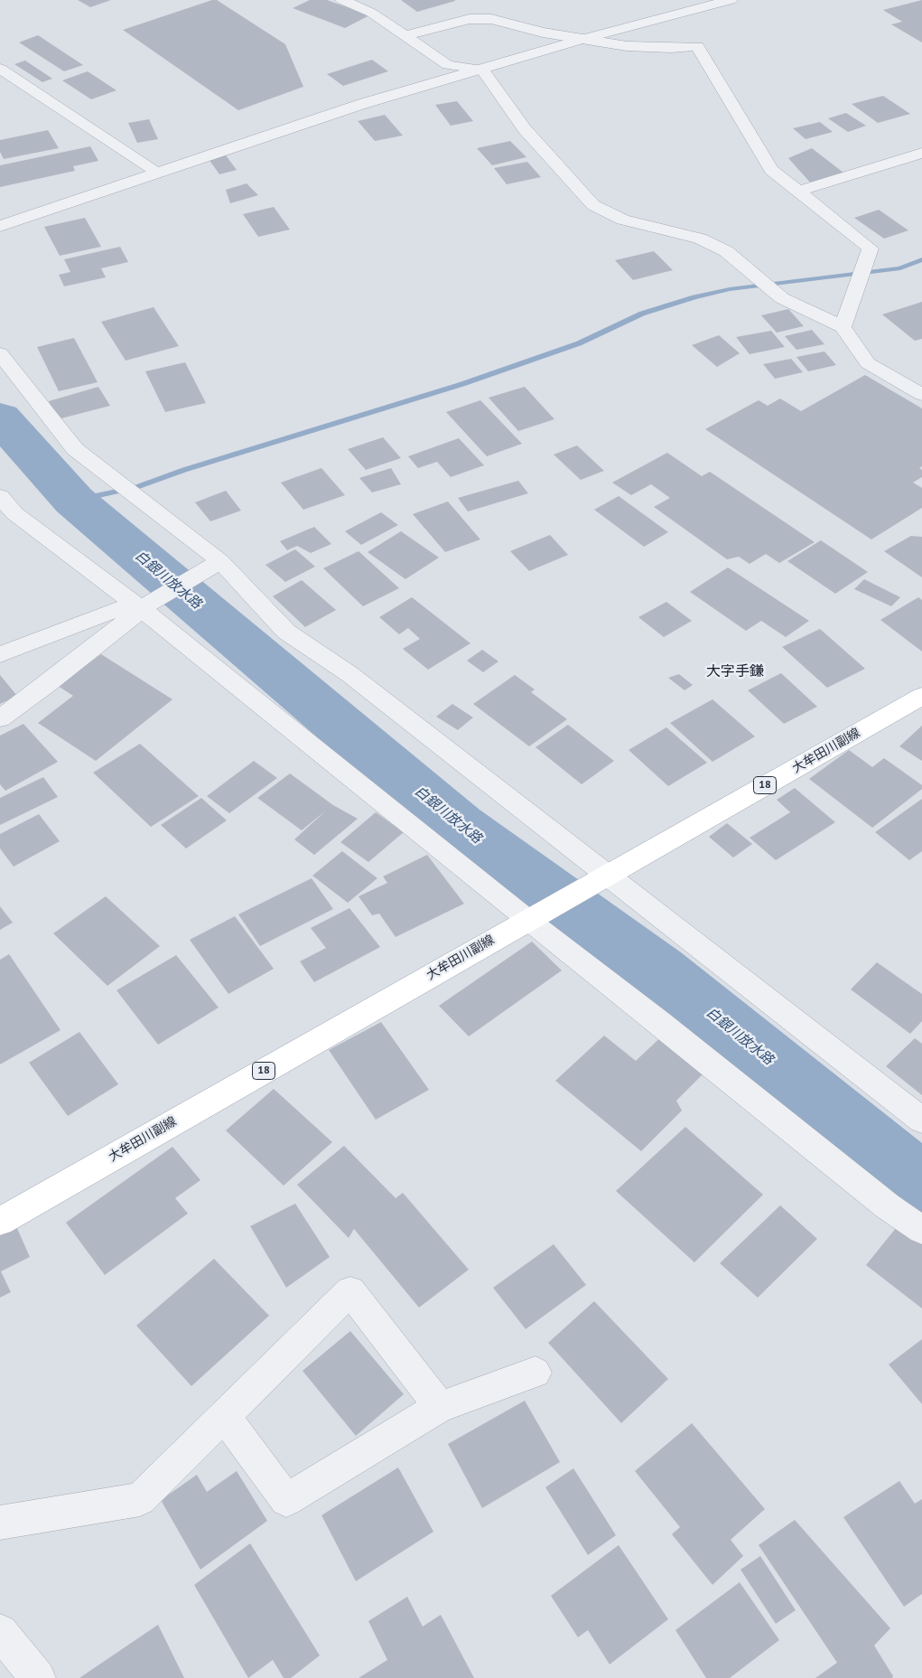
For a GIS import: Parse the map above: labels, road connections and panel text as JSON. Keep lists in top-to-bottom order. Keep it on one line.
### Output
{"streets":{"main road":["大牟田川副線","18"]},"districts":["大字手鎌"],"water":["白銀川放水路"]}
